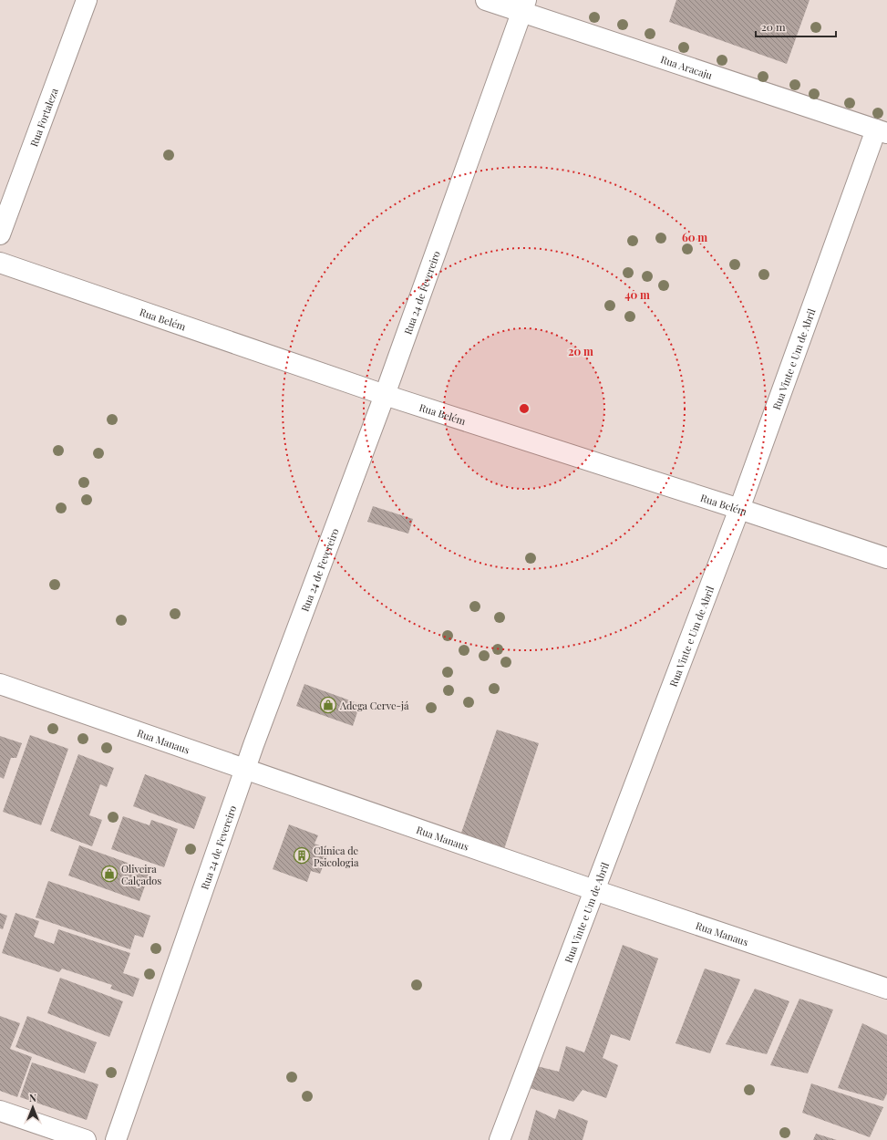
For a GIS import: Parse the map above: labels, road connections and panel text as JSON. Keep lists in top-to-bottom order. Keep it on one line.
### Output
{"streets":{"street":["Rua Aracaju","Rua Fortaleza","Rua 24 de Fevereiro","Rua Belém","Rua Vinte e Um de Abril","Rua Manaus"]},"crossings":[["Rua Aracaju","Rua 24 de Fevereiro"],["Rua Aracaju","Rua Vinte e Um de Abril"],["Rua 24 de Fevereiro","Rua Belém"],["Rua 24 de Fevereiro","Rua Manaus"],["Rua Belém","Rua Vinte e Um de Abril"],["Rua Vinte e Um de Abril","Rua Manaus"]],"places":{"shop":["Adega Cerve-já","Oliveira Calçados"],"building":["Clínica de Psicologia"]},"scale_bar":"20 m","north":"top","rings":["60 m","40 m","20 m"]}
